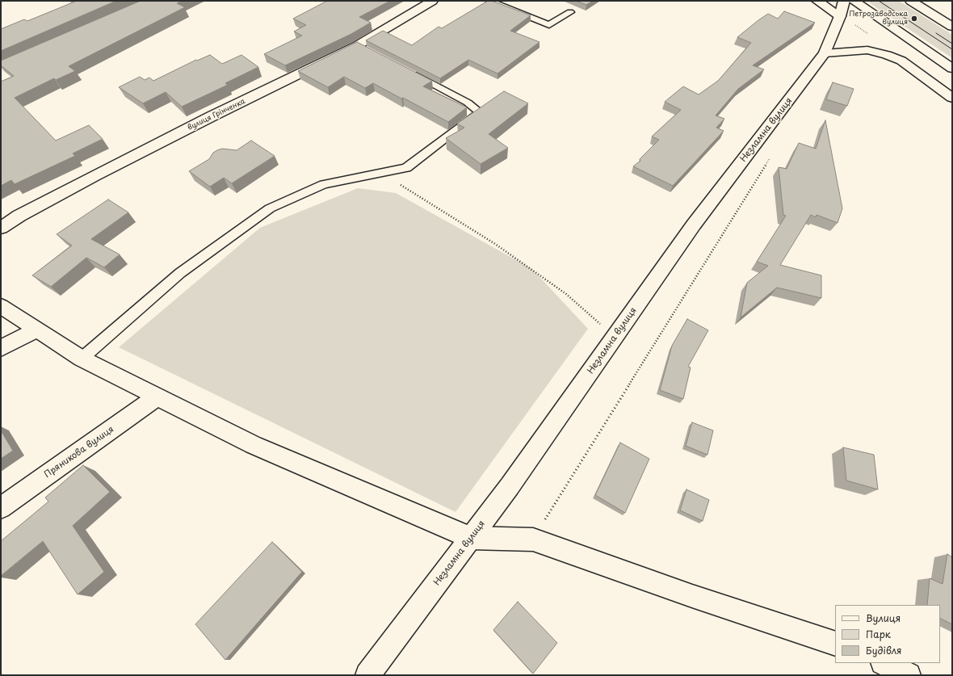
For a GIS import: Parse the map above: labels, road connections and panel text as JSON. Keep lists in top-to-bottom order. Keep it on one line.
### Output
{"streets":{"main road":["вулиця Грінченка","Незламна вулиця","Пряникова вулиця"]},"places":["Петрозаводська вулиця"],"legend":["Вулиця","Парк","Будівля"]}
